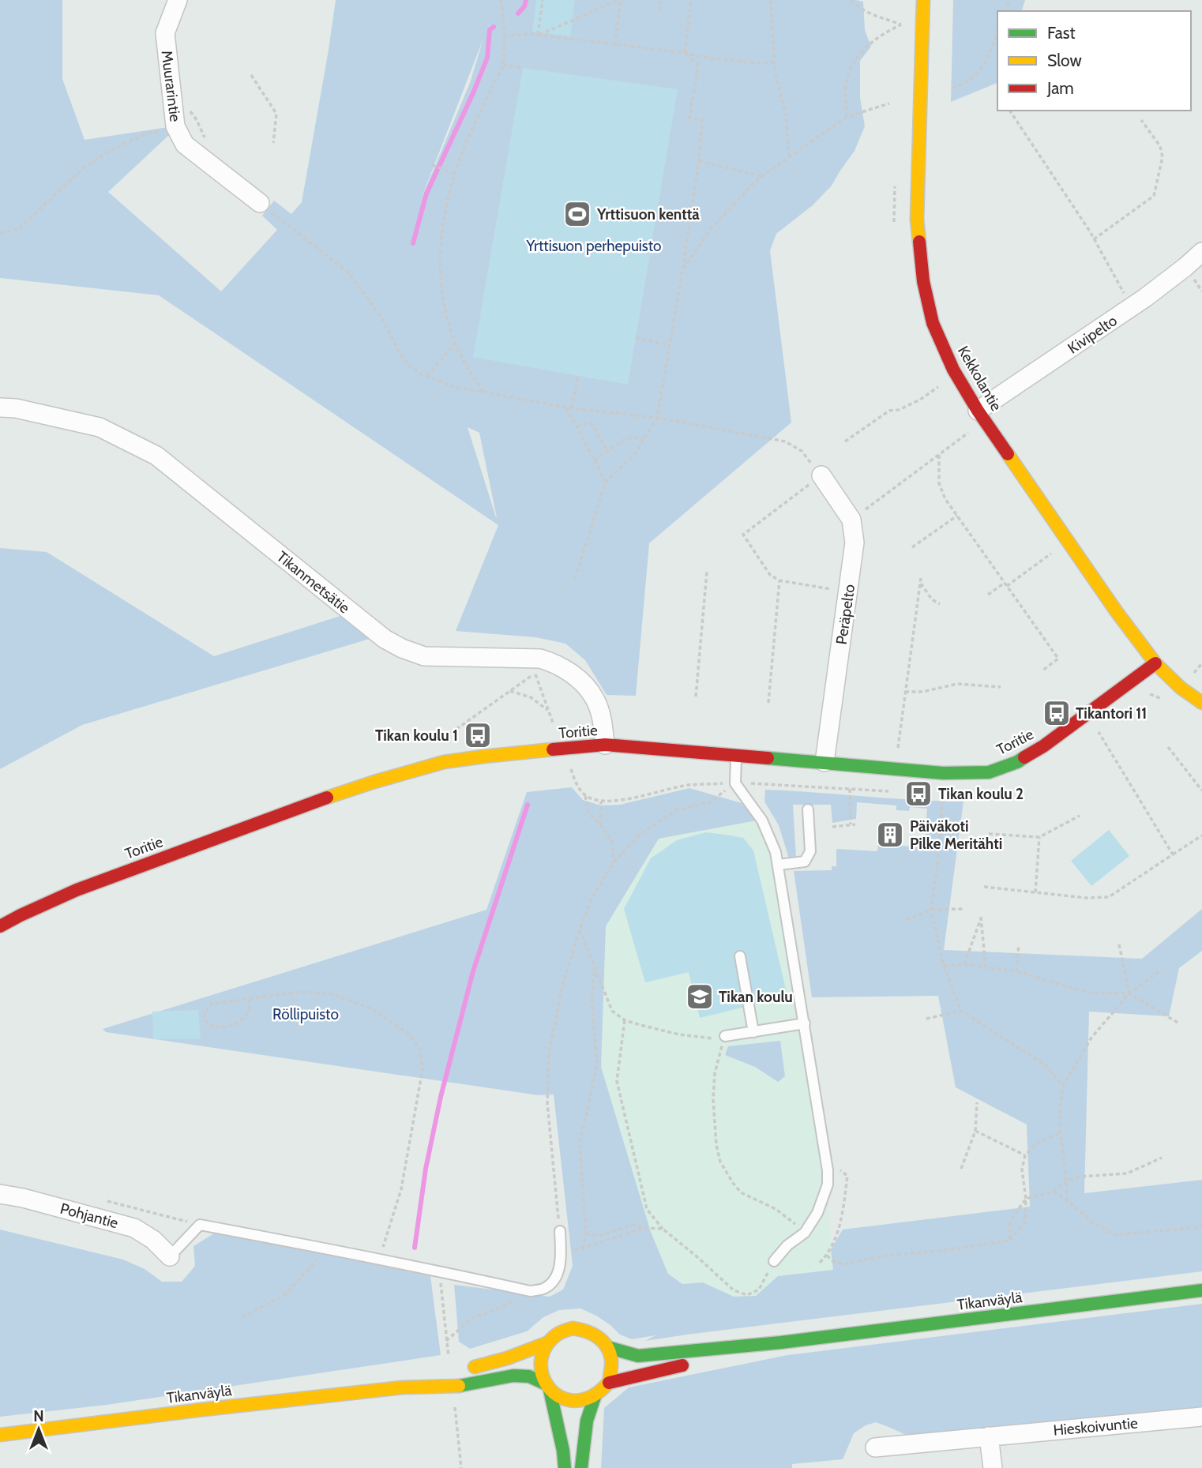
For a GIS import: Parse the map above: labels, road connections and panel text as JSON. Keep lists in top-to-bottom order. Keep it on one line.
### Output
{"streets":{"street":["Muurarintie","Kivipelto","Kekkolantie","Tikanmetsätie","Peräpelto","Toritie","Pohjantie","Tikanväylä","Hieskoivuntie"]},"crossings":[["Kivipelto","Kekkolantie"],["Kekkolantie","Toritie"],["Tikanmetsätie","Toritie"],["Peräpelto","Toritie"]],"parks":["Yrttisuon perhepuisto","Röllipuisto"],"places":{"sports":["Yrttisuon kenttä"],"bus stop":["Tikantori 11","Tikan koulu 1","Tikan koulu 2"],"building":["Päiväkoti Pilke Meritähti"],"school or university":["Tikan koulu"]},"legend":["Fast","Slow","Jam"],"north":"top"}
